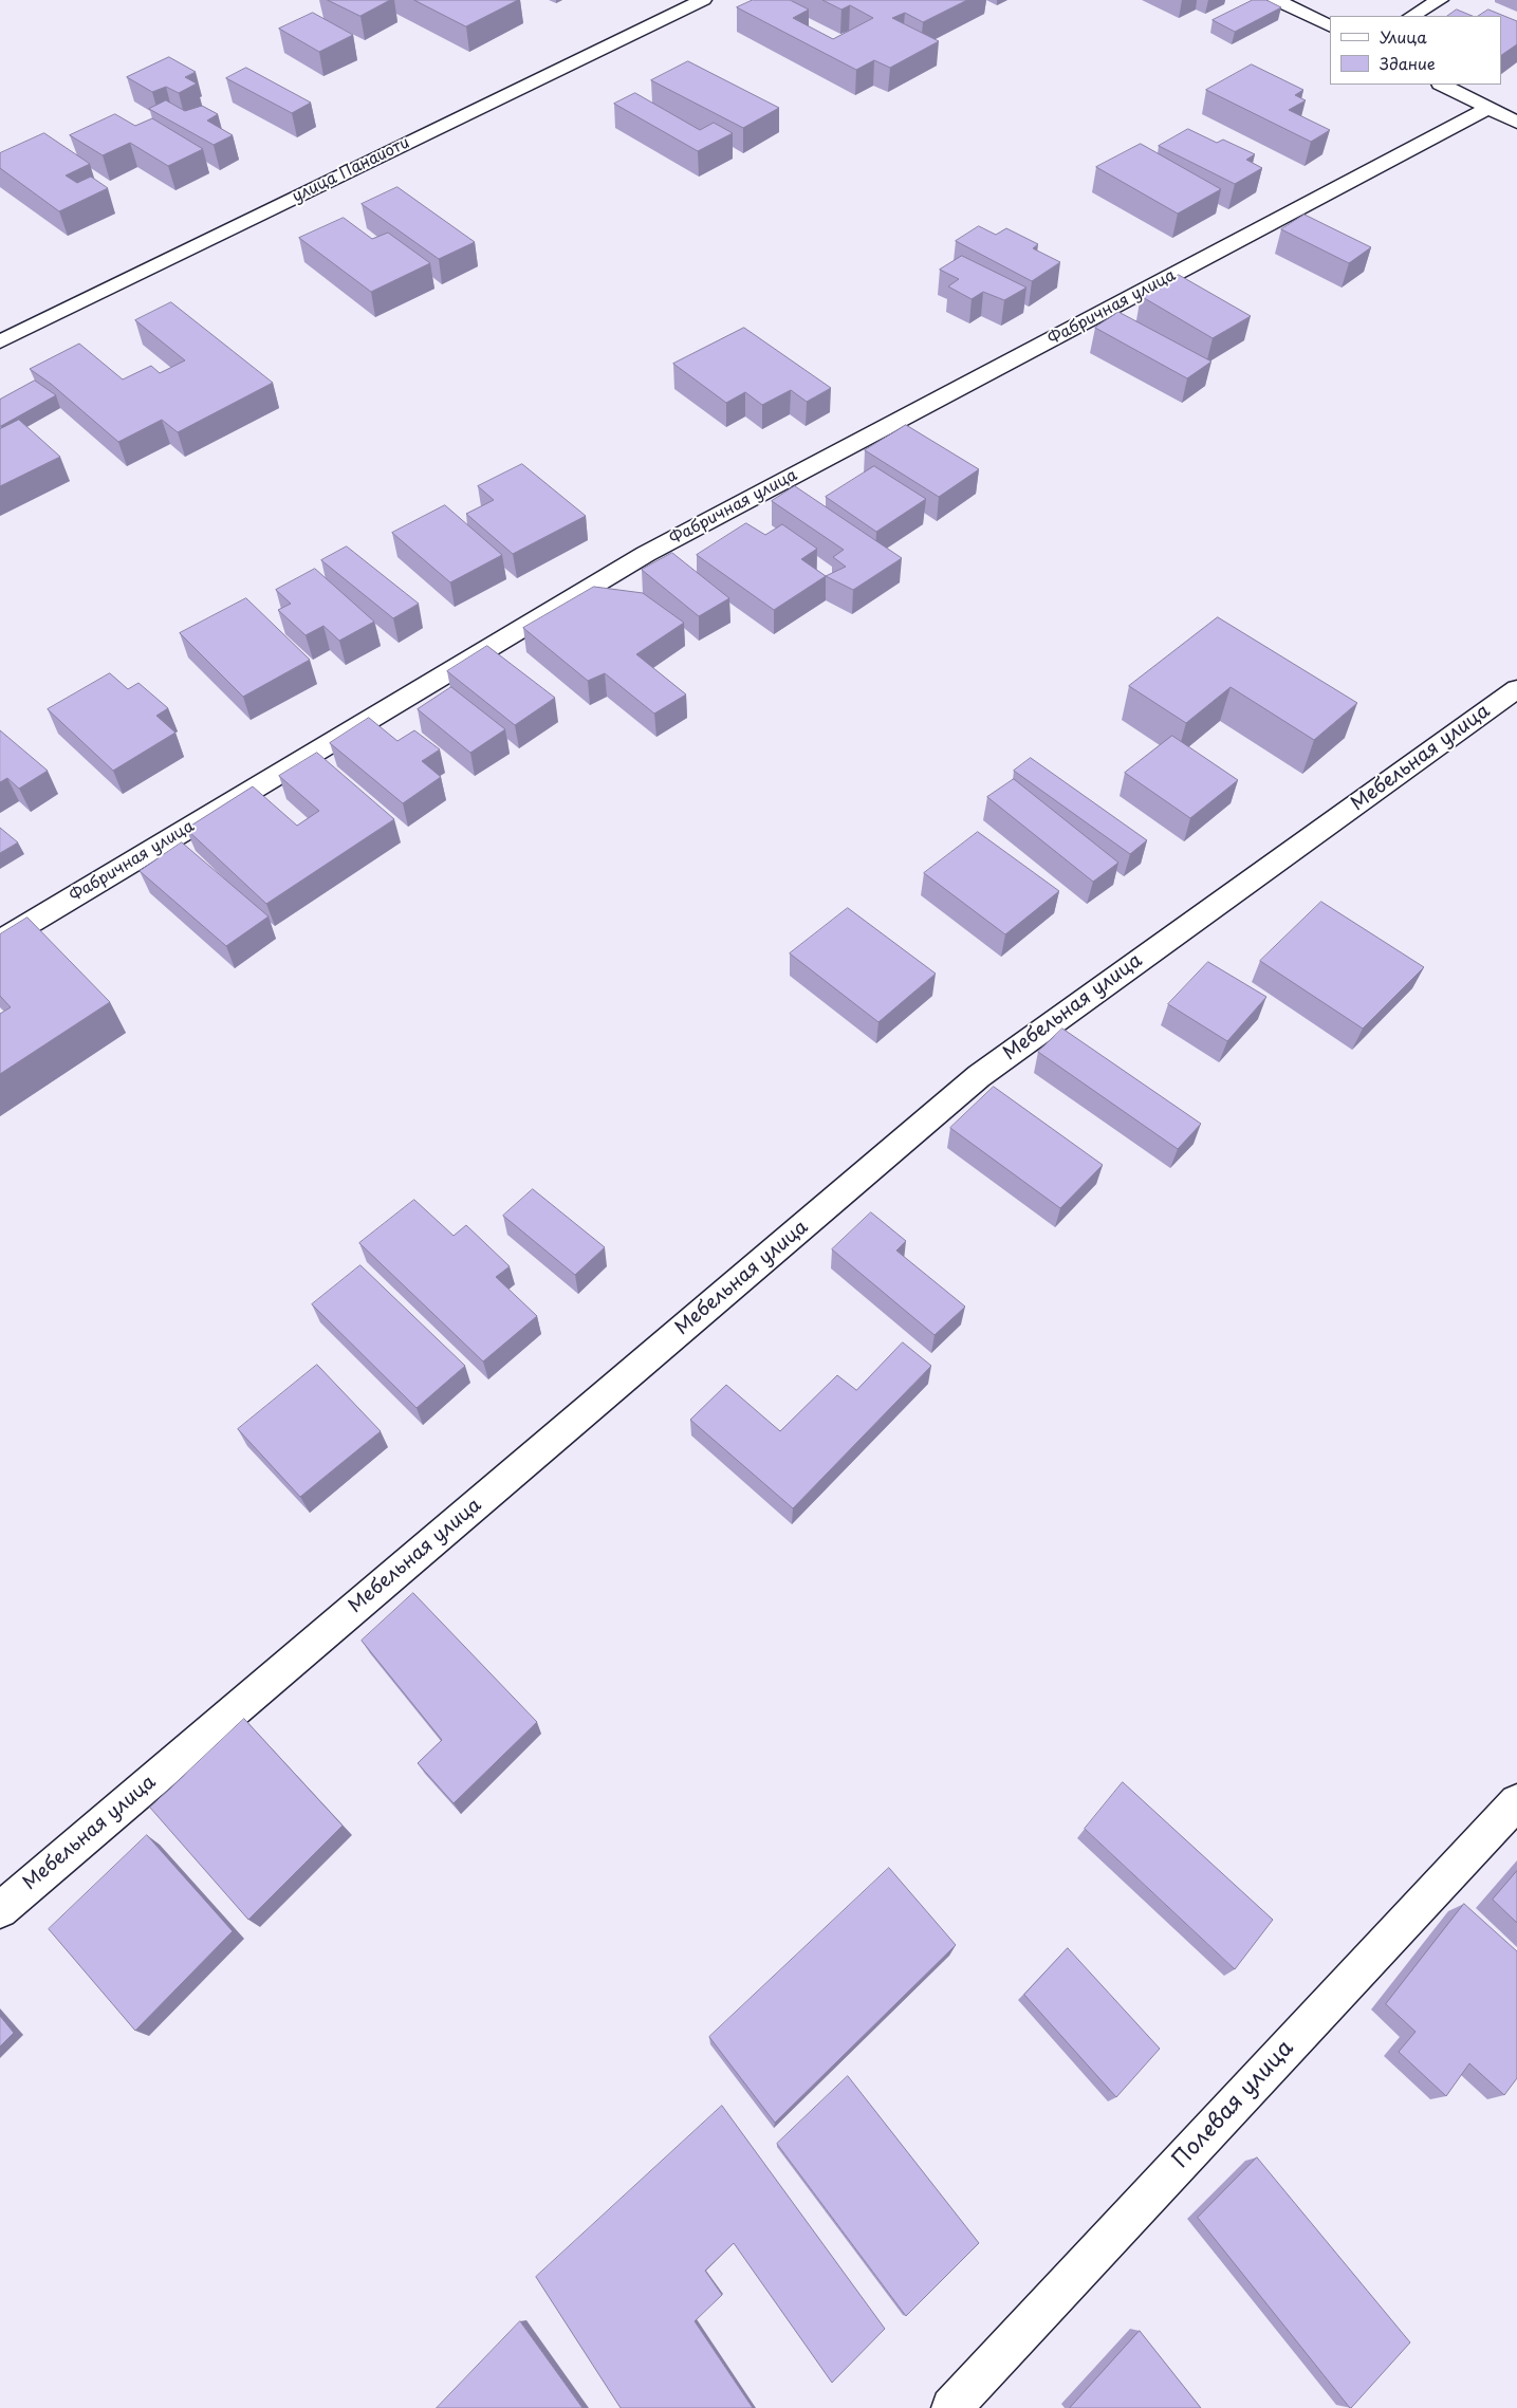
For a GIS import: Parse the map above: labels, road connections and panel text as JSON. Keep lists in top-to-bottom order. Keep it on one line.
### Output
{"streets":{"street":["улица Панаиоти","Фабричная улица","Мебельная улица","Полевая улица"]},"legend":["Улица","Здание"]}
